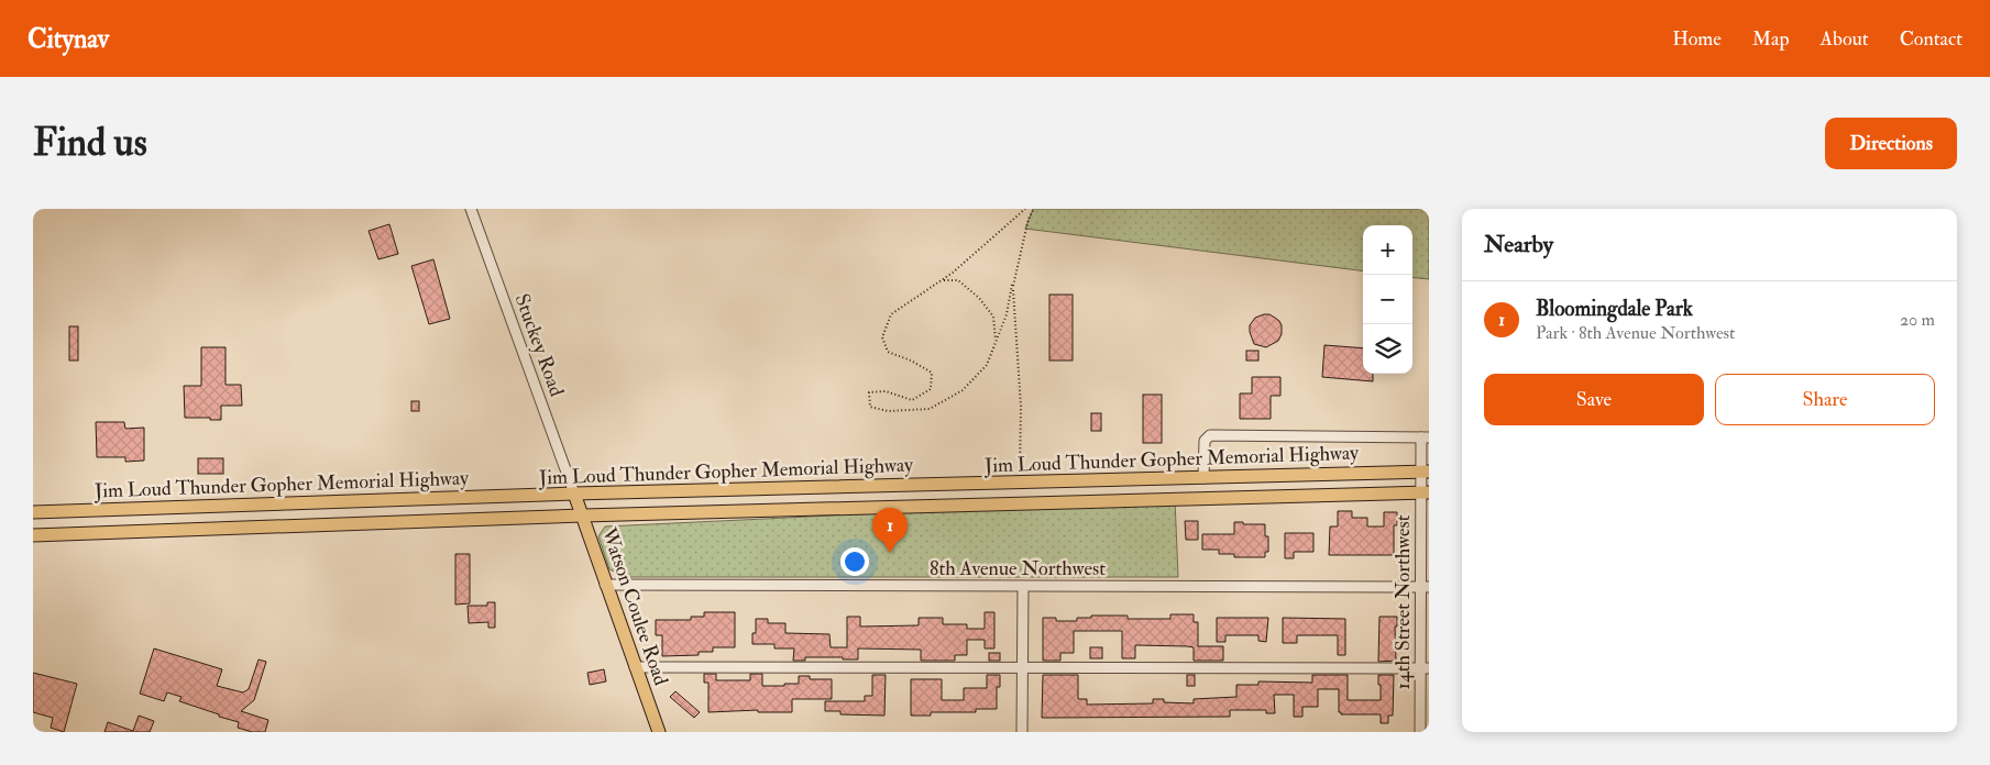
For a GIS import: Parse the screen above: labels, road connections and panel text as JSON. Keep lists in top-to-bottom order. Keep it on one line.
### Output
{"streets":{"main road":["Jim Loud Thunder Gopher Memorial Highway","Watson Coulee Road"],"street":["Stuckey Road","8th Avenue Northwest","14th Street Northwest"]},"crossings":[["Stuckey Road","Jim Loud Thunder Gopher Memorial Highway"],["Stuckey Road","Watson Coulee Road"],["Jim Loud Thunder Gopher Memorial Highway","14th Street Northwest"],["Jim Loud Thunder Gopher Memorial Highway","Watson Coulee Road"],["8th Avenue Northwest","14th Street Northwest"],["8th Avenue Northwest","Watson Coulee Road"]],"page":{"header":"Citynav","nav":["Home","Map","About","Contact"],"buttons":["Directions",["Save","Share"]],"title":"Find us","heading":"Nearby","map_buttons":["+","−"],"list":[{"mark":"1","name":"Bloomingdale Park","note":"Park · 8th Avenue Northwest","value":"20 m"}],"pins":"1"}}
